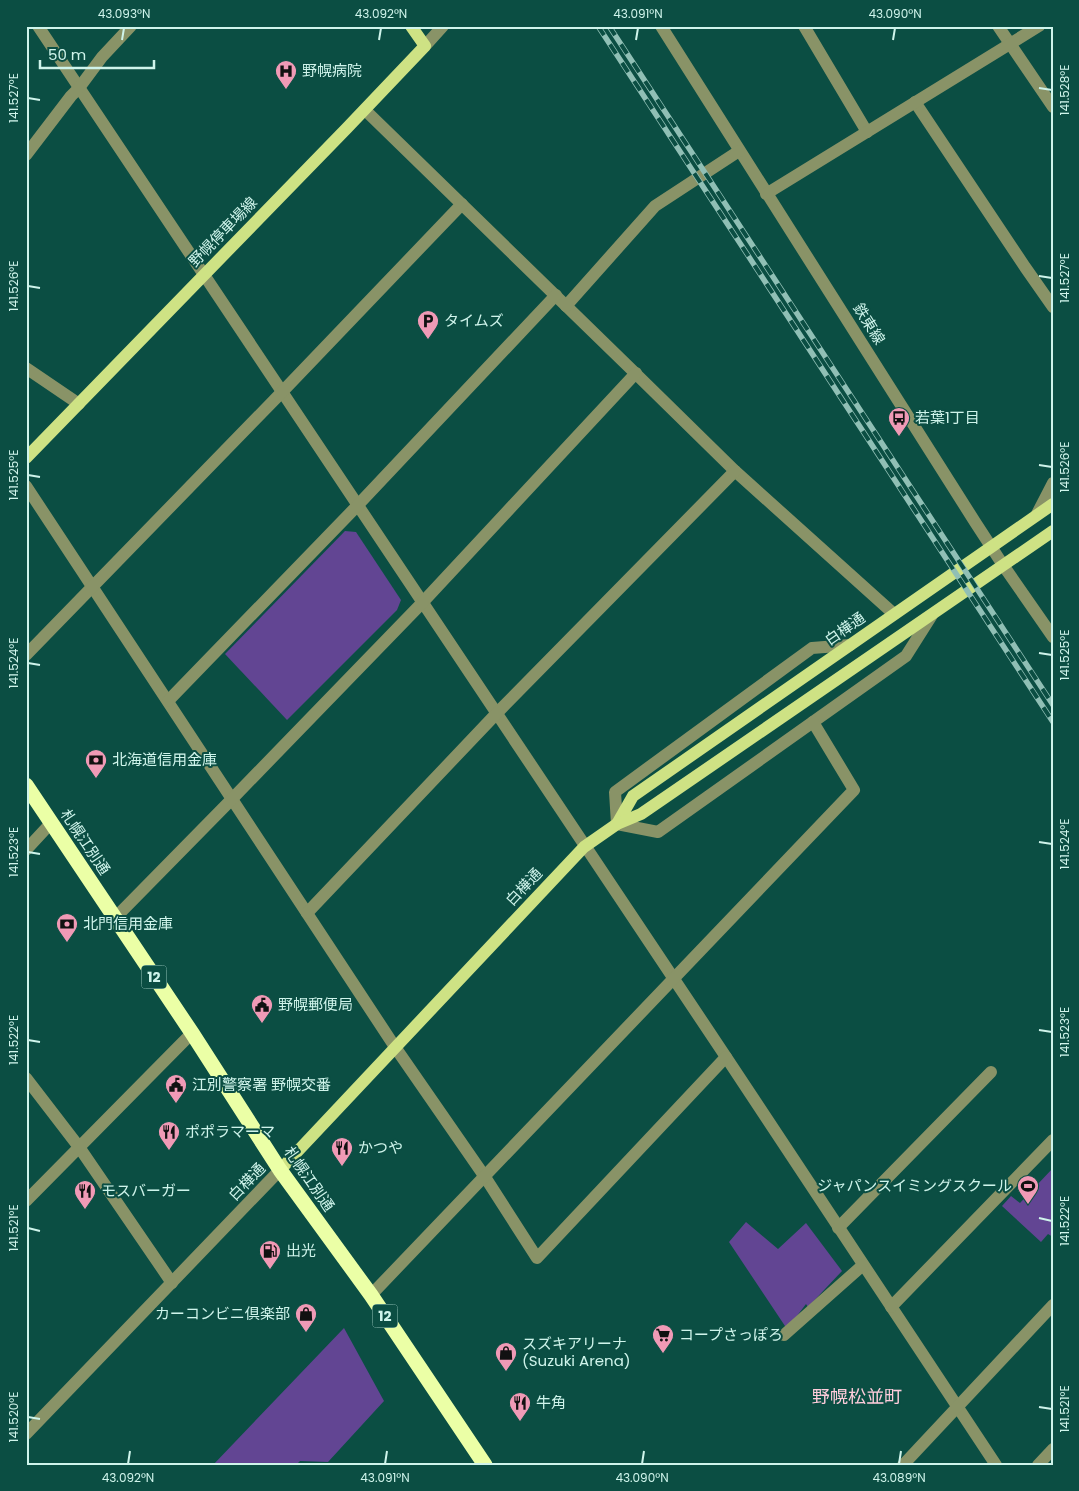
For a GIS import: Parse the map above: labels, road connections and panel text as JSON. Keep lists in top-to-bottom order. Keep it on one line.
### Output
{"streets":{"highway":["札幌江別通","12"],"main road":["野幌停車場線","白樺通"],"street":["鉄東線"]},"crossings":[["鉄東線","白樺通"],["白樺通","札幌江別通"]],"districts":["野幌松並町"],"places":{"hospital":["野幌病院"],"parking":["タイムズ"],"bus stop":["若葉1丁目"],"bank":["北海道信用金庫","北門信用金庫"],"public building":["野幌郵便局","江別警察署 野幌交番"],"restaurant":["ポポラマーマ","かつや","モスバーガー","牛角"],"sports":["ジャパンスイミングスクール"],"fuel station":["出光"],"shop":["カーコンビニ倶楽部","スズキアリーナ (Suzuki Arena)"],"supermarket":["コープさっぽろ"]},"scale_bar":"50 m","coordinates":["43.093°N","43.092°N","43.091°N","43.090°N","141.528°E","141.527°E","141.526°E","141.525°E","141.524°E","141.523°E","141.522°E","141.521°E","141.520°E","43.089°N"]}
